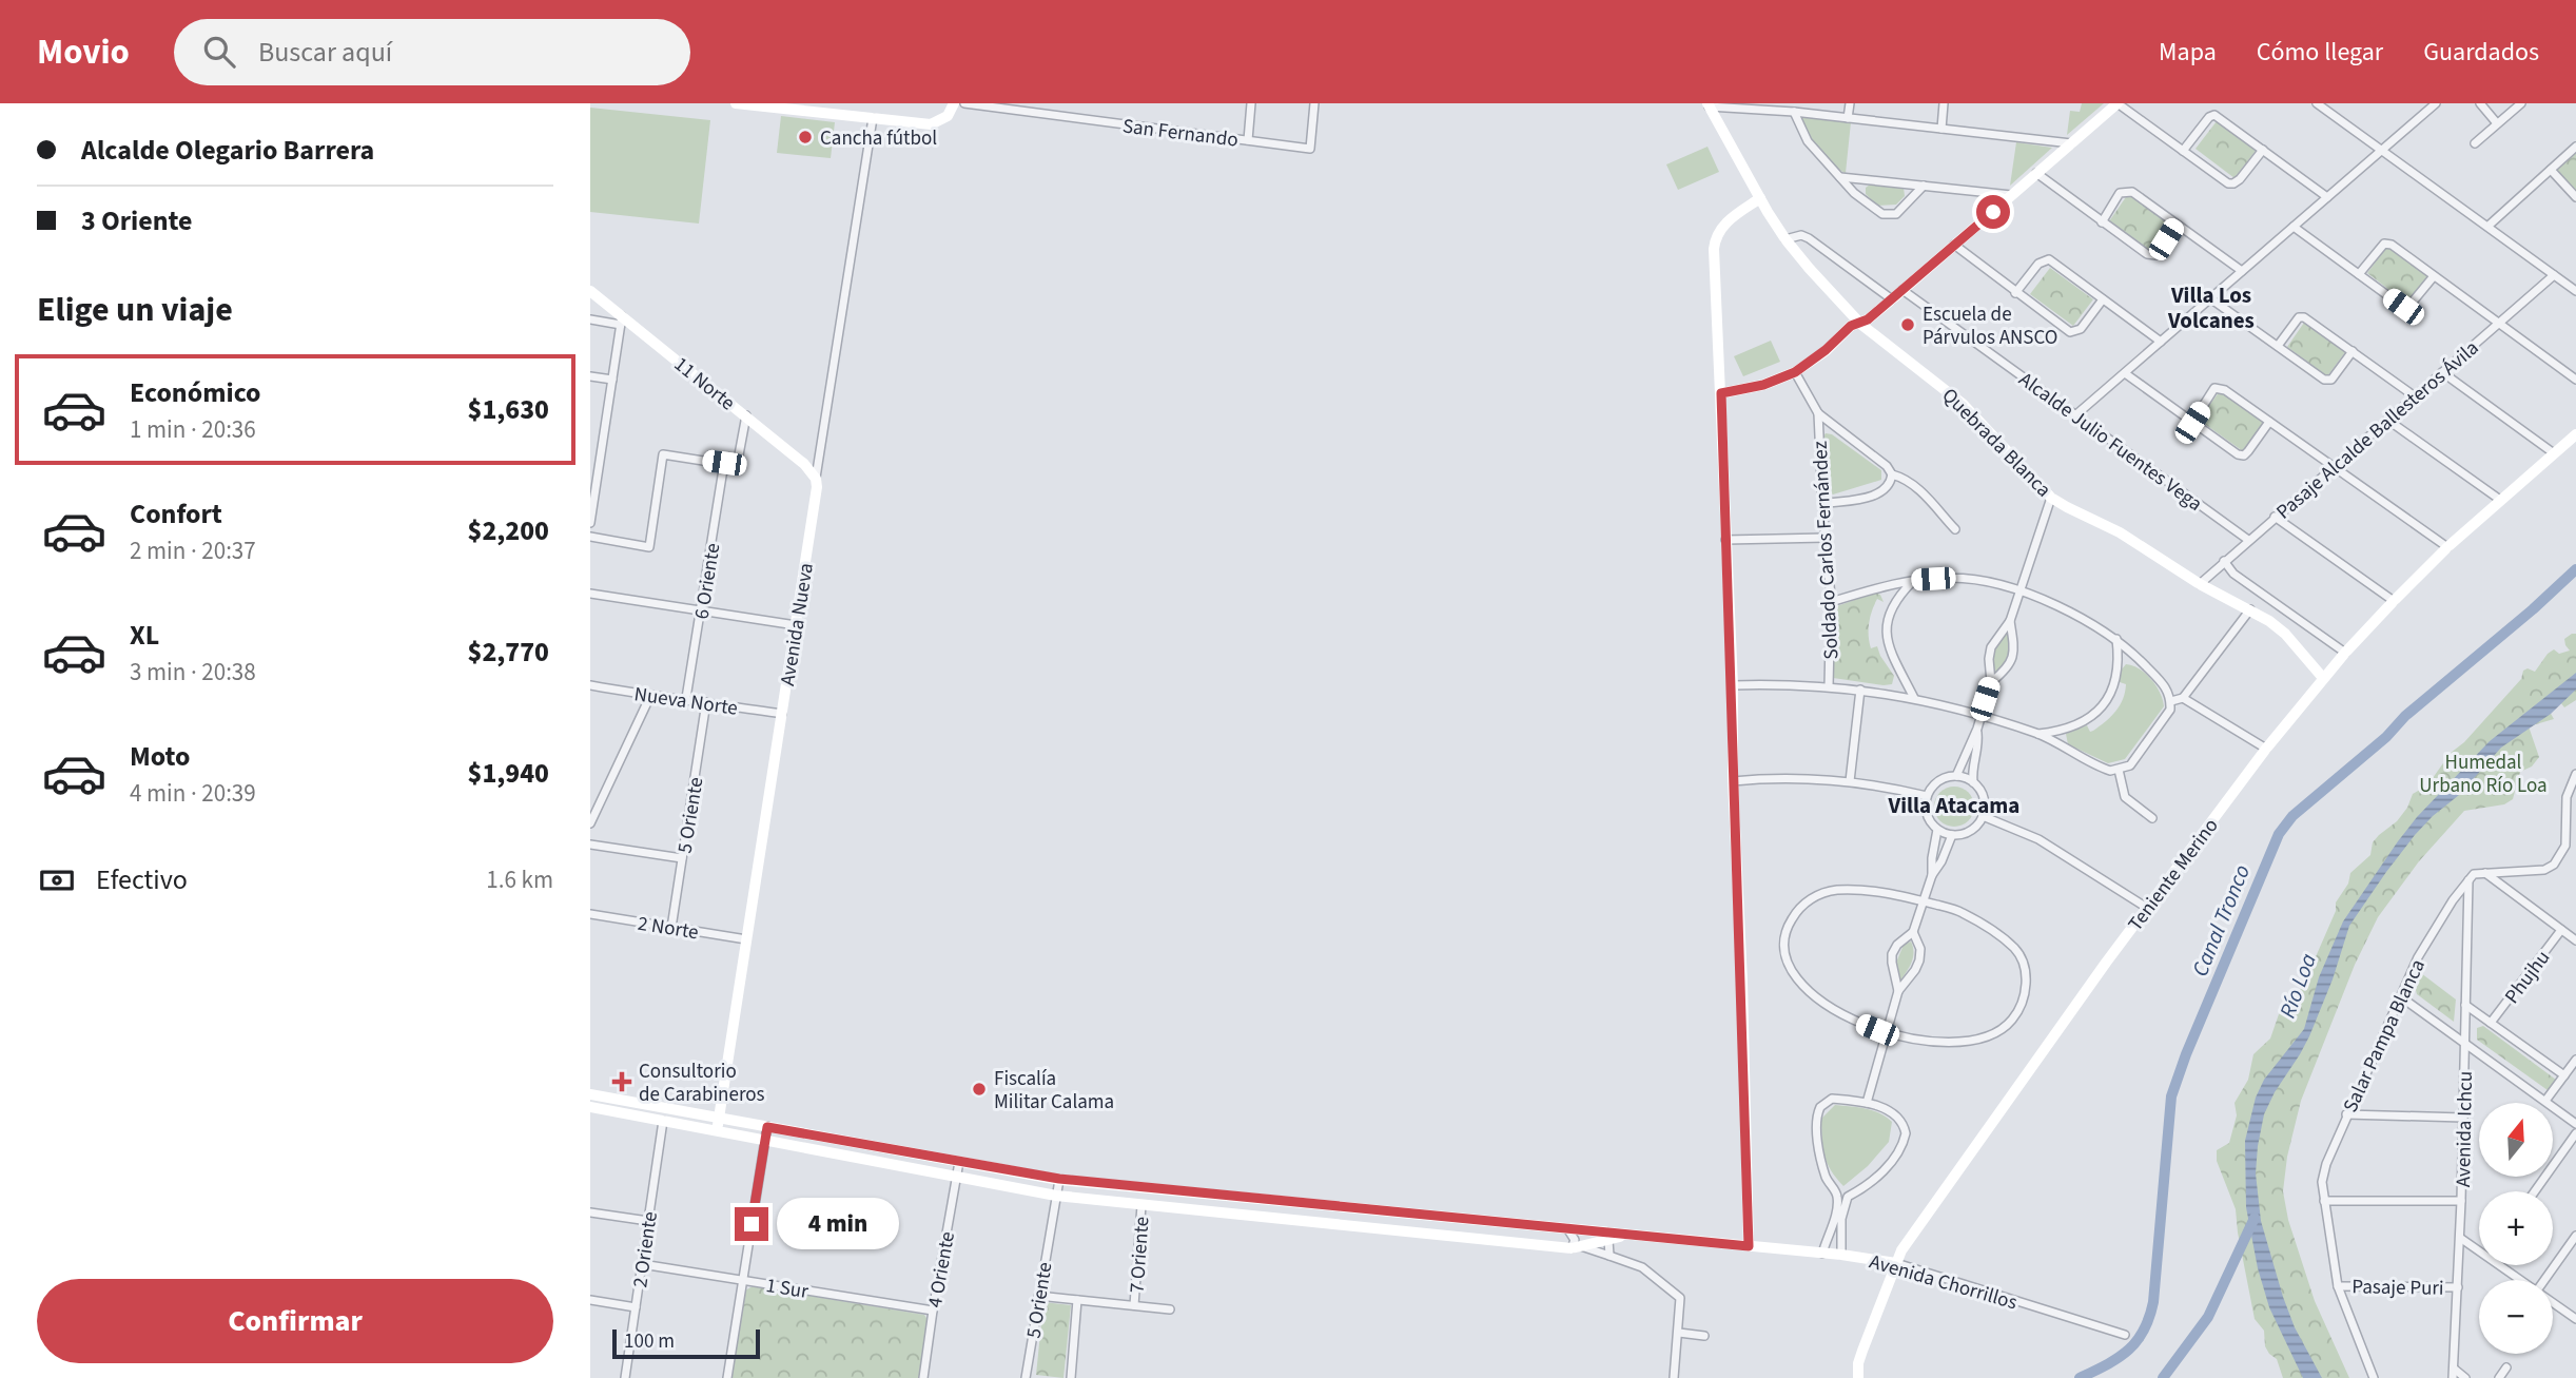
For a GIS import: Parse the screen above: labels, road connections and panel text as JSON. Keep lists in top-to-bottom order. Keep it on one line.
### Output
{"streets":{"street":["San Fernando","11 Norte","Pasaje Alcalde Ballesteros Ávila","Alcalde Julio Fuentes Vega","Quebrada Blanca","Soldado Carlos Fernández","6 Oriente","Avenida Nueva","Nueva Norte","5 Oriente","Teniente Merino","2 Norte","Phujhu","Salar Pampa Blanca","Avenida Ichcu","2 Oriente","7 Oriente","4 Oriente","Avenida Chorrillos","Pasaje Puri","1 Sur"]},"crossings":[["11 Norte","Avenida Nueva"],["Pasaje Alcalde Ballesteros Ávila","Alcalde Julio Fuentes Vega"],["Pasaje Alcalde Ballesteros Ávila","Quebrada Blanca"],["Quebrada Blanca","Teniente Merino"],["6 Oriente","Nueva Norte"],["Avenida Nueva","Nueva Norte"],["Avenida Nueva","2 Norte"],["Avenida Nueva","Avenida Chorrillos"],["Nueva Norte","5 Oriente"],["5 Oriente","2 Norte"],["5 Oriente","Avenida Chorrillos"],["Teniente Merino","Avenida Chorrillos"],["Salar Pampa Blanca","Avenida Ichcu"],["Salar Pampa Blanca","Pasaje Puri"],["Avenida Ichcu","Pasaje Puri"],["2 Oriente","1 Sur"],["4 Oriente","Avenida Chorrillos"],["4 Oriente","1 Sur"]],"districts":["Villa Los Volcanes","Villa Atacama"],"water":["Canal Tronco","Río Loa"],"parks":["Humedal Urbano Río Loa"],"places":{"other":["Cancha fútbol","Escuela de Párvulos ANSCO","Fiscalía Militar Calama"],"health":["Consultorio de Carabineros"]},"scale_bar":"100 m","north":"top","page":{"header":"Movio","search":"Buscar aquí","nav":["Mapa","Cómo llegar","Guardados"],"banner":["Alcalde Olegario Barrera","3 Oriente"],"heading":"Elige un viaje","list":[{"name":"Económico","note":"1 min · 20:36","value":"$1,630"},{"name":"Confort","note":"2 min · 20:37","value":"$2,200"},{"name":"XL","note":"3 min · 20:38","value":"$2,770"},{"name":"Moto","note":"4 min · 20:39","value":"$1,940"}],"pay":["Efectivo","1.6 km"],"map_buttons":["+","−"],"bubble":"4 min","buttons":"Confirmar","scale":"100 m"}}
